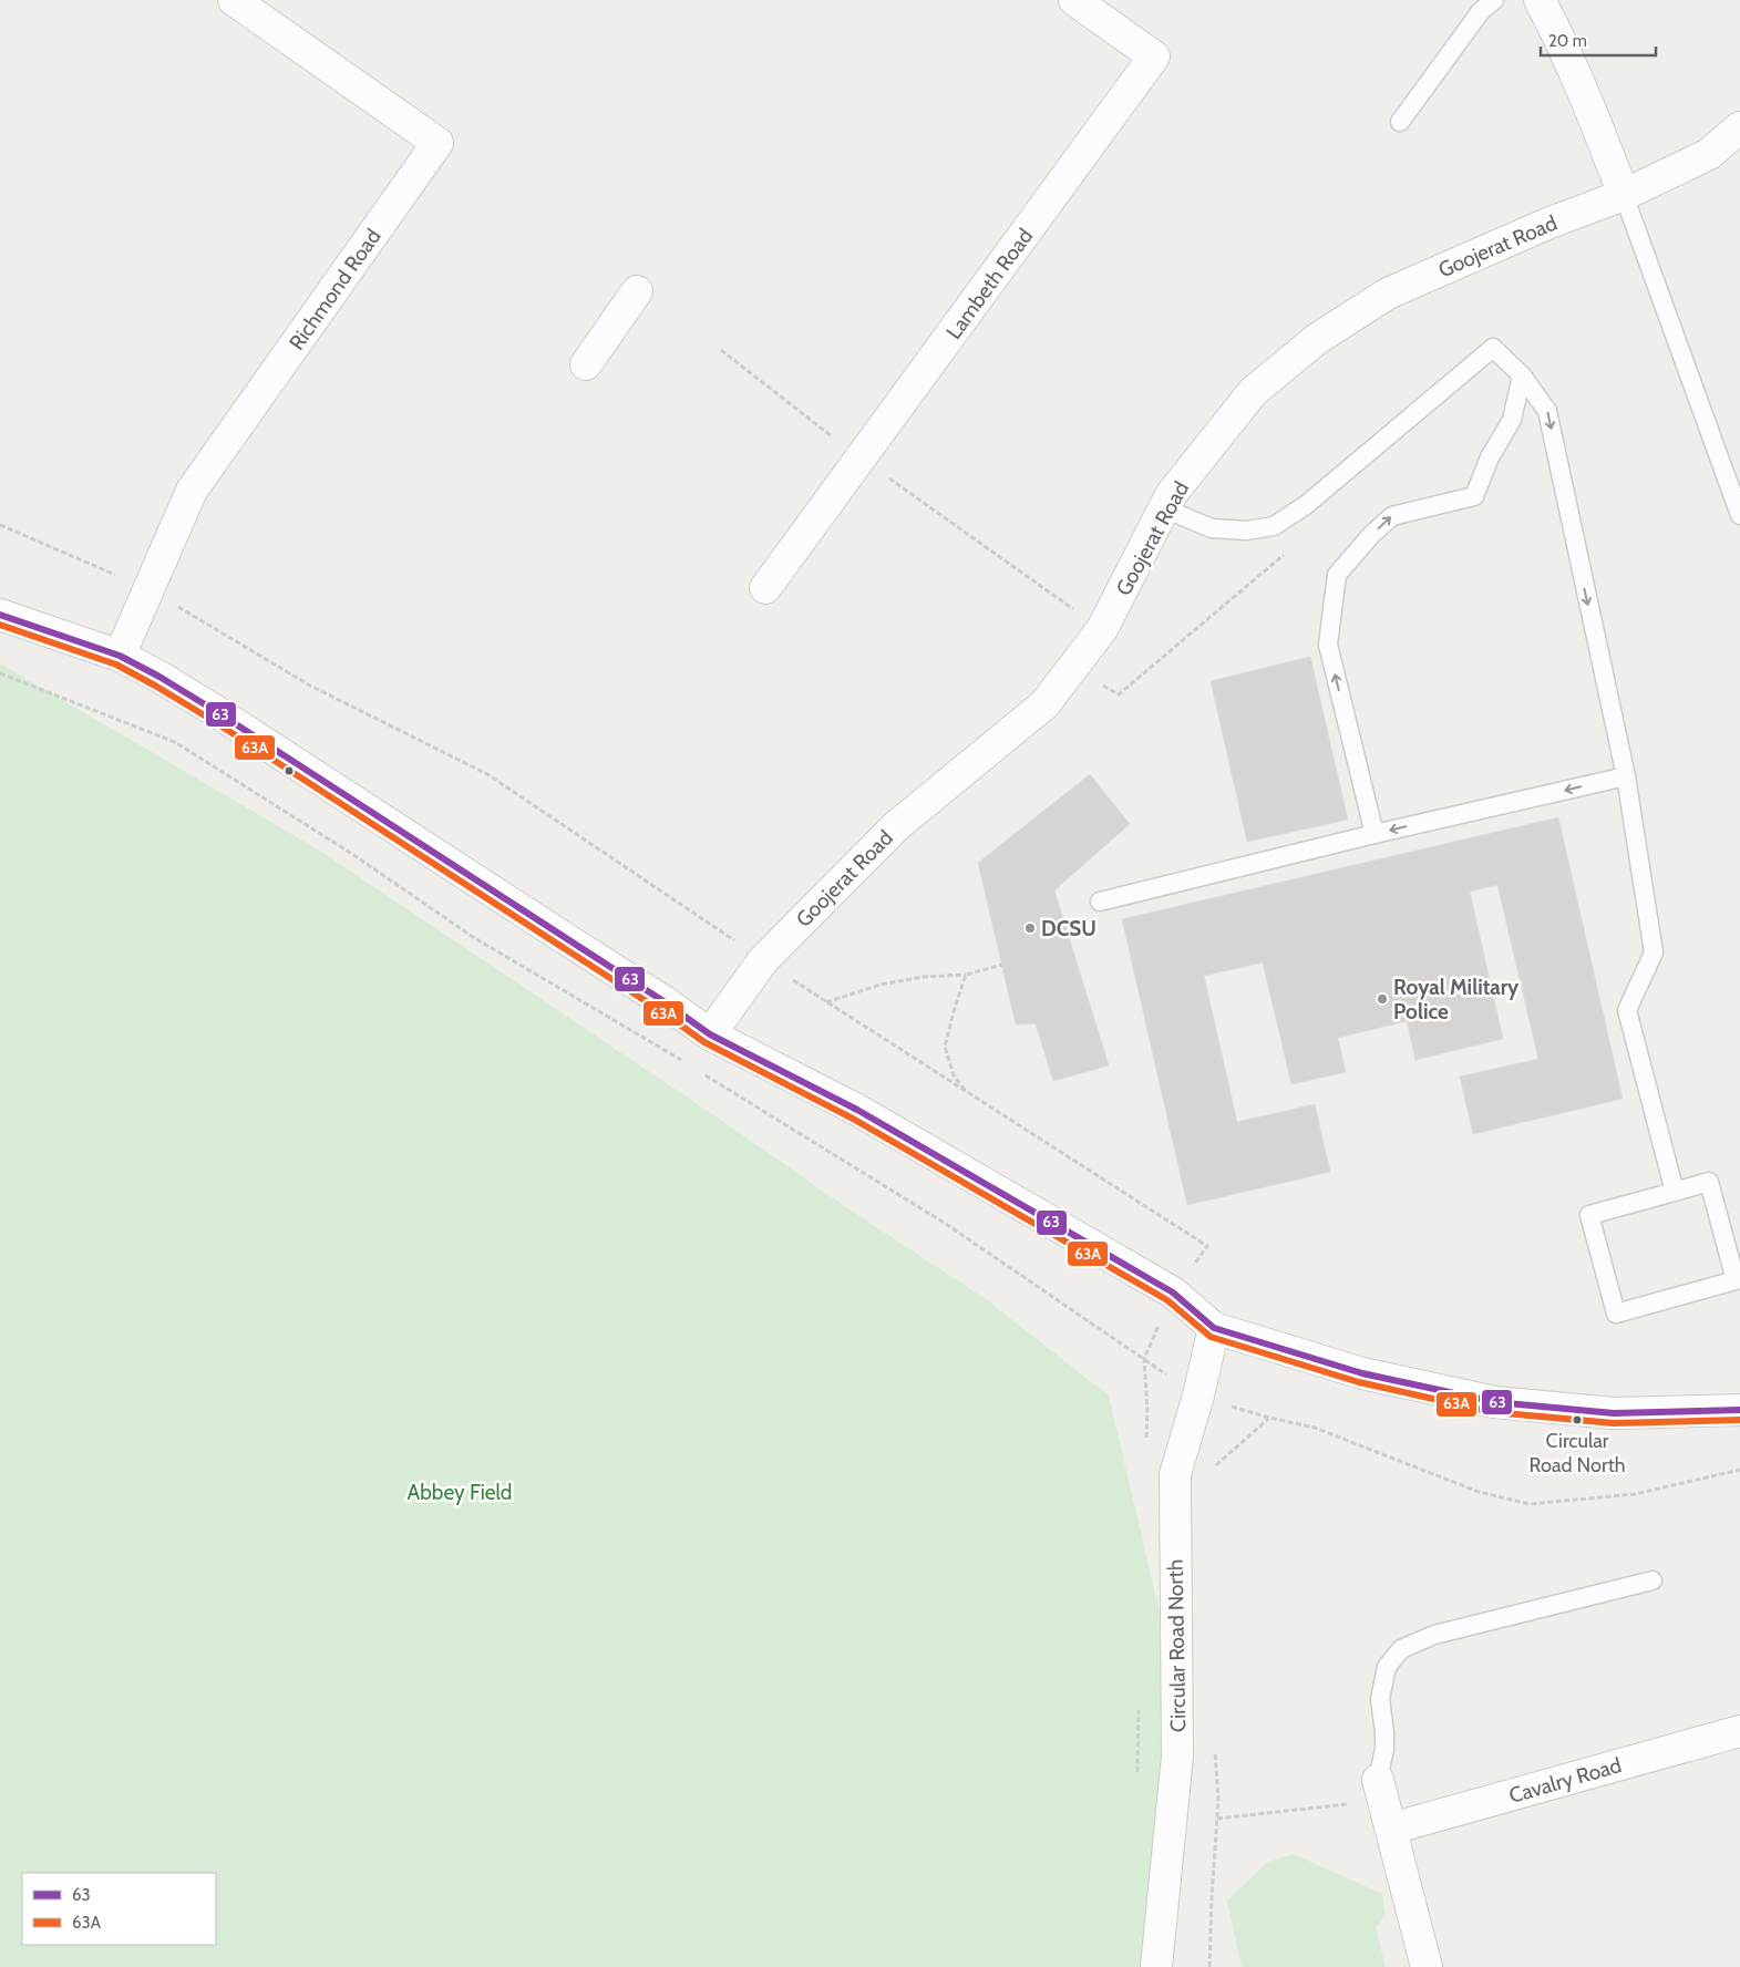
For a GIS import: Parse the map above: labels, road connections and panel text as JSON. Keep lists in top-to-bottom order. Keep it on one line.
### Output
{"streets":{"street":["Goojerat Road","Lambeth Road","Richmond Road","Circular Road North","Cavalry Road"]},"parks":["Abbey Field"],"places":["DCSU","Royal Military Police","Circular Road North"],"lines":["transit line 63","transit line 63A"],"legend":["63","63A"],"scale_bar":"20 m"}
